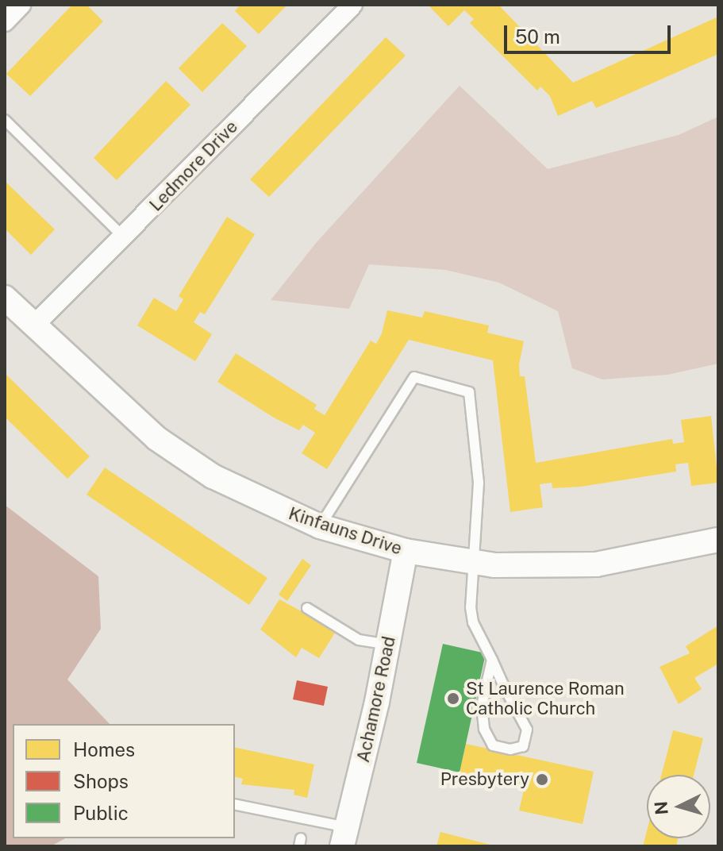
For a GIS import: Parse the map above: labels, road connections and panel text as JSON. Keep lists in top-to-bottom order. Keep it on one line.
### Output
{"streets":{"street":["Ledmore Drive","Kinfauns Drive","Achamore Road"]},"crossings":[["Ledmore Drive","Kinfauns Drive"],["Kinfauns Drive","Achamore Road"]],"places":["St Laurence Roman Catholic Church","Presbytery"],"legend":["Homes","Shops","Public"],"scale_bar":"50 m","north":"left"}
